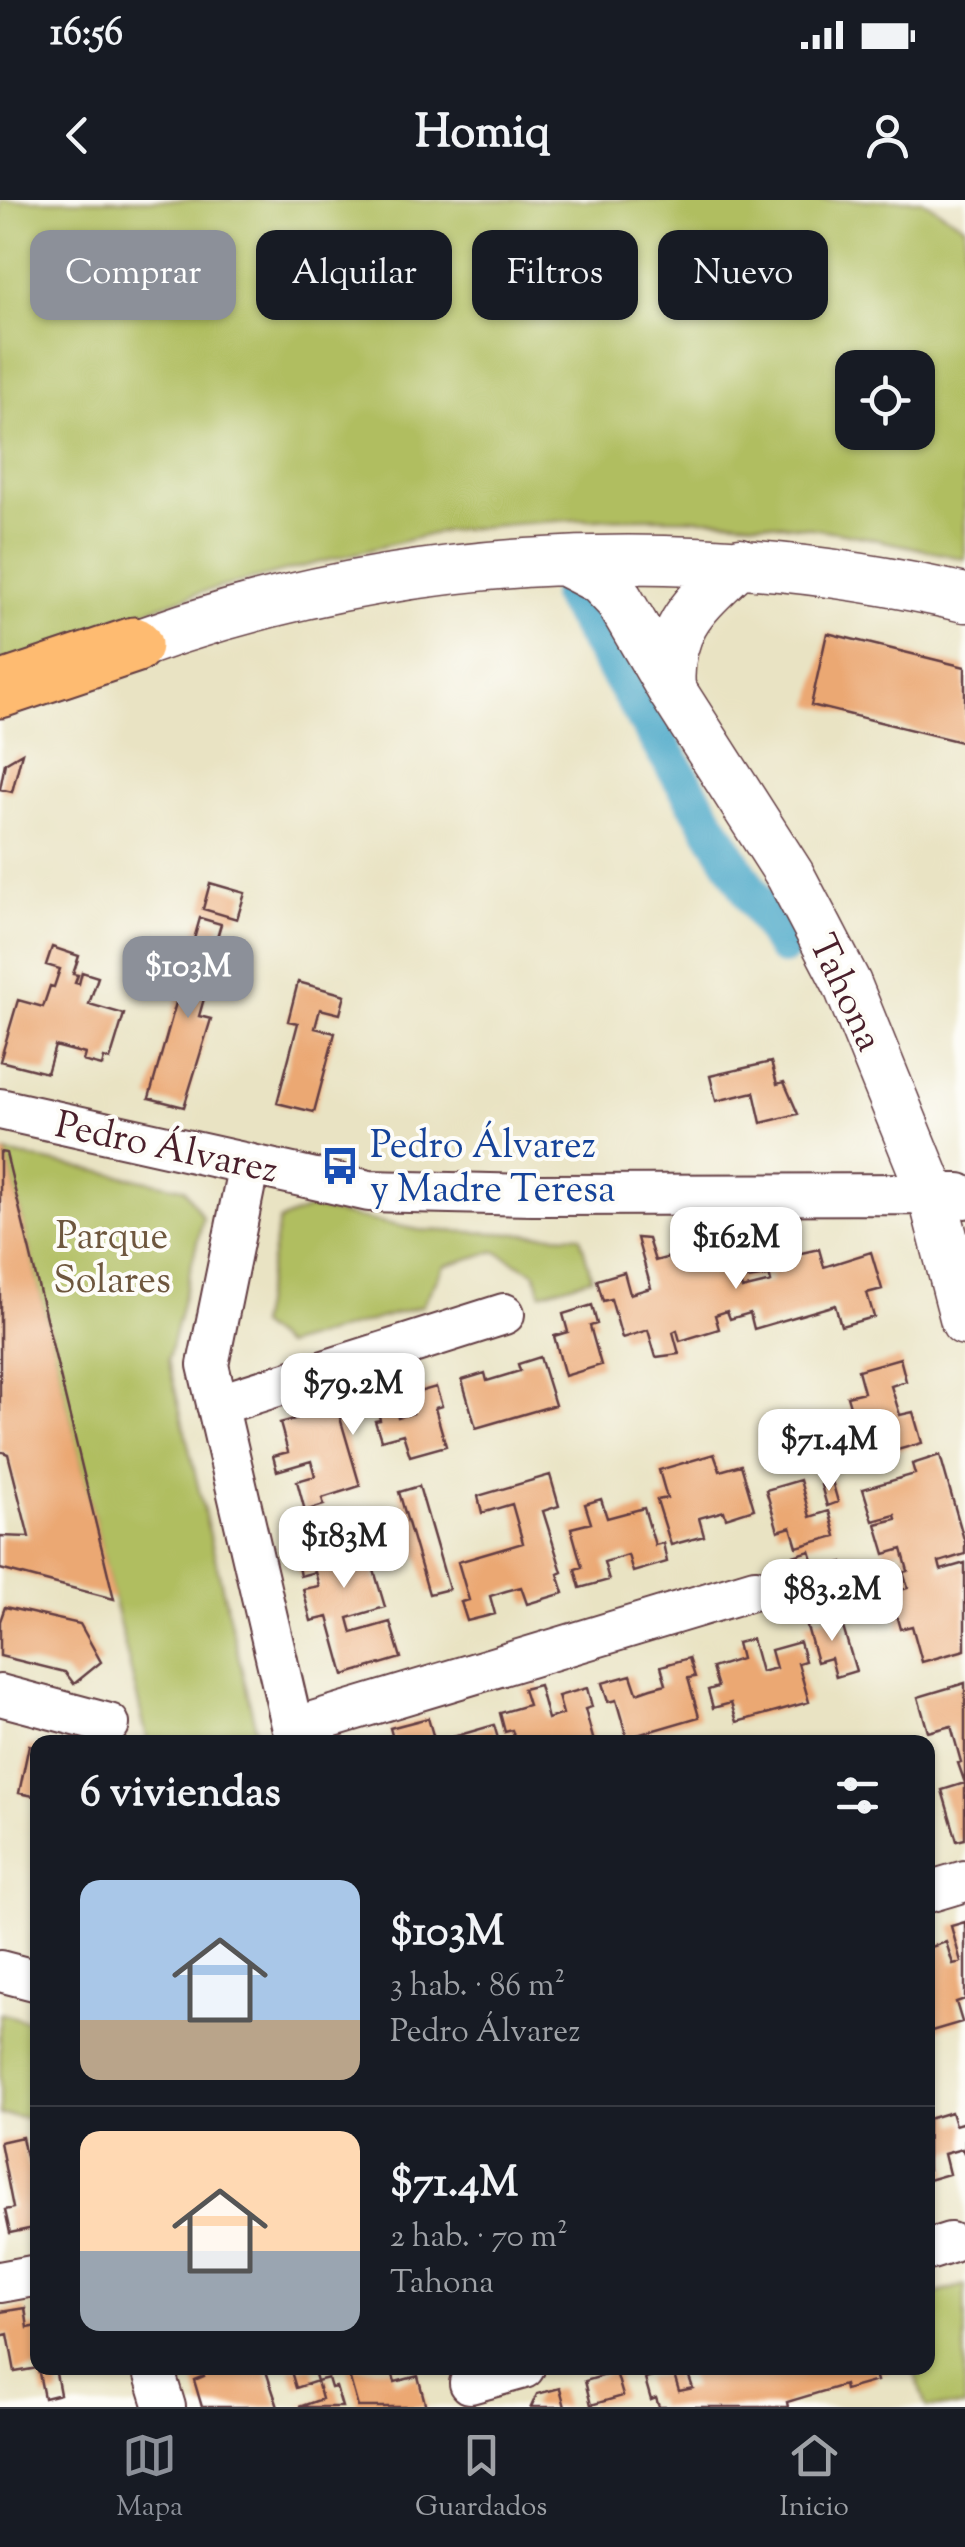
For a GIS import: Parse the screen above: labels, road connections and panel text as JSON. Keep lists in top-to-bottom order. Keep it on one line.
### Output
{"streets":{"street":["Tahona","Pedro Álvarez"]},"crossings":[["Tahona","Pedro Álvarez"]],"parks":["Parque Solares"],"places":{"bus stop":["Pedro Álvarez y Madre Teresa"]},"page":{"status":"16:56","header":"Homiq","chip":["Comprar","Alquilar","Filtros","Nuevo"],"price":["$103M","$162M","$79.2M","$71.4M","$183M","$83.2M"],"heading":"6 viviendas","list":[{"name":"$103M","note":"3 hab. · 86 m² · Pedro Álvarez"},{"name":"$71.4M","note":"2 hab. · 70 m² · Tahona"}],"tabs":["Mapa","Guardados","Inicio"]}}
